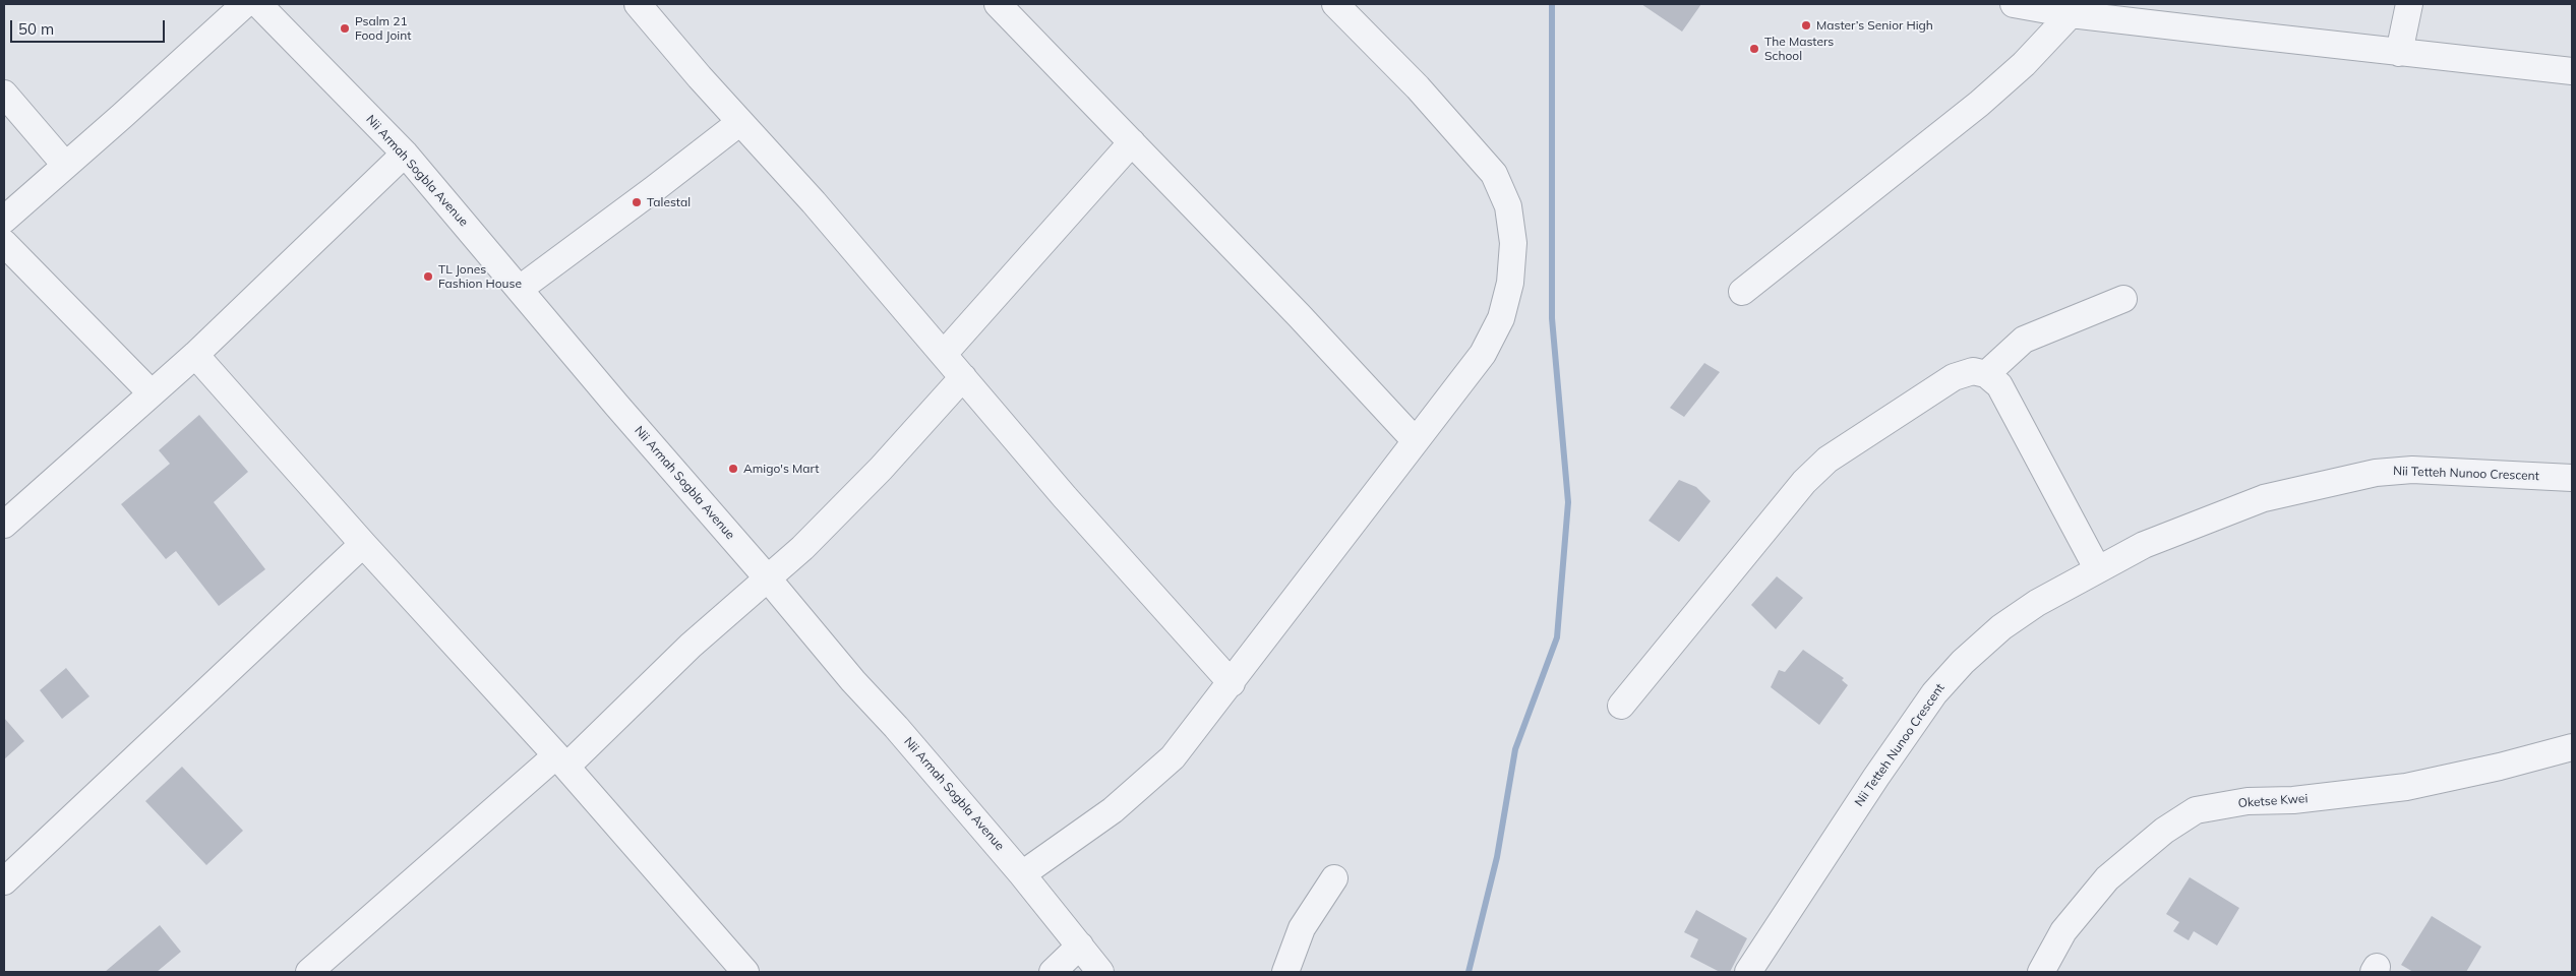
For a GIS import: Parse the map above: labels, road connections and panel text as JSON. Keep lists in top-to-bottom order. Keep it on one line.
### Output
{"streets":{"street":["Nii Armah Sogbla Avenue","Nii Tetteh Nunoo Crescent","Oketse Kwei"]},"places":["Master’s Senior High","Psalm 21 Food Joint","The Masters School","Talestal","TL Jones Fashion House","Amigo's Mart"],"scale_bar":"50 m"}
